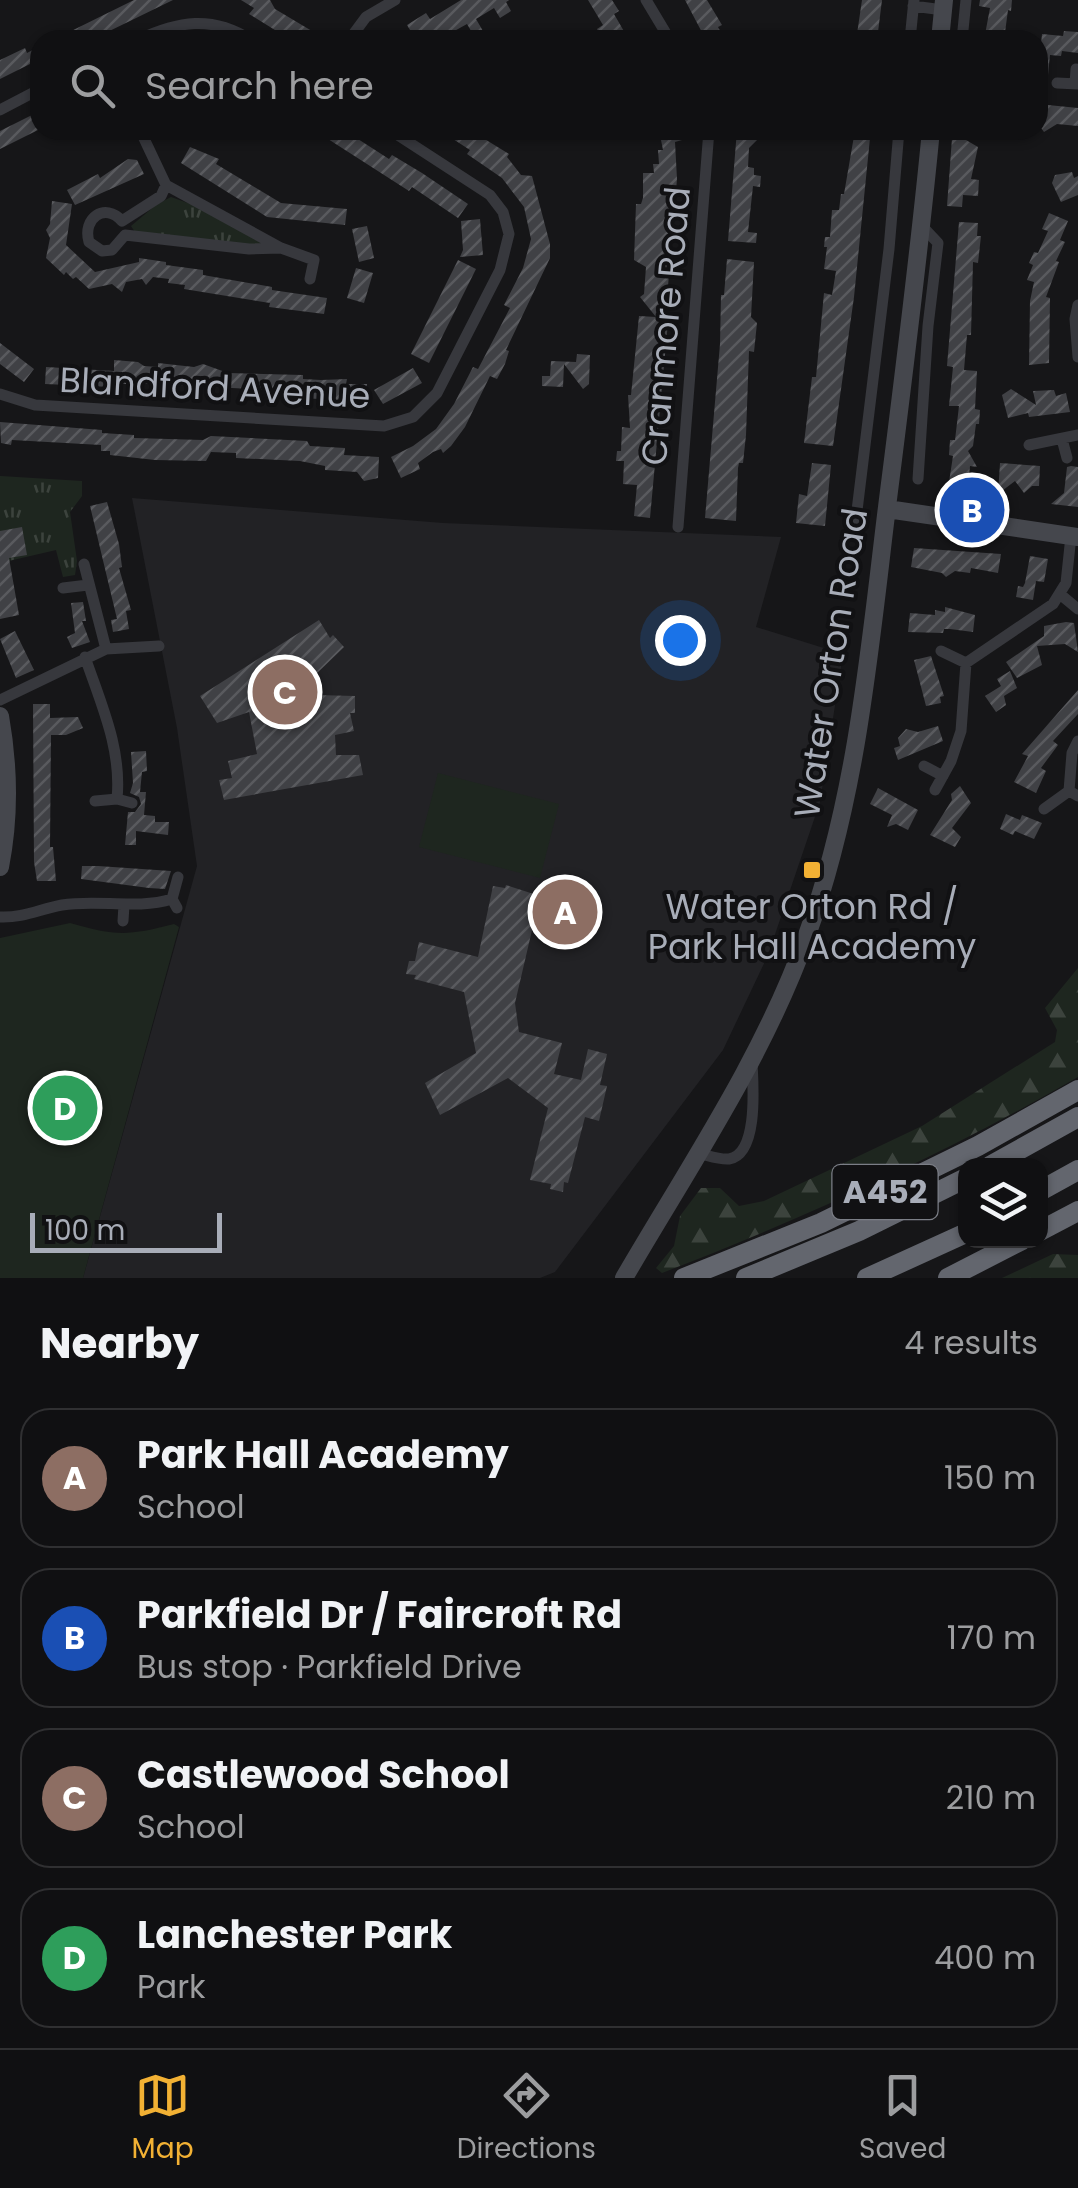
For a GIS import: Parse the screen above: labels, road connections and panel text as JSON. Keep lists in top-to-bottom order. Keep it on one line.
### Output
{"streets":{"highway":["A452"],"main road":["Water Orton Road"],"street":["Cranmore Road","Blandford Avenue"]},"places":{"transit":["Water Orton Rd / Park Hall Academy"]},"scale_bar":"100 m","page":{"search":"Search here","pins":["B","C","A","D"],"scale":"100 m","heading":["Nearby","4 results"],"list":[{"mark":"A","name":"Park Hall Academy","note":"School","value":"150 m"},{"mark":"B","name":"Parkfield Dr / Faircroft Rd","note":"Bus stop · Parkfield Drive","value":"170 m"},{"mark":"C","name":"Castlewood School","note":"School","value":"210 m"},{"mark":"D","name":"Lanchester Park","note":"Park","value":"400 m"}],"nav":["Map","Directions","Saved"]}}
